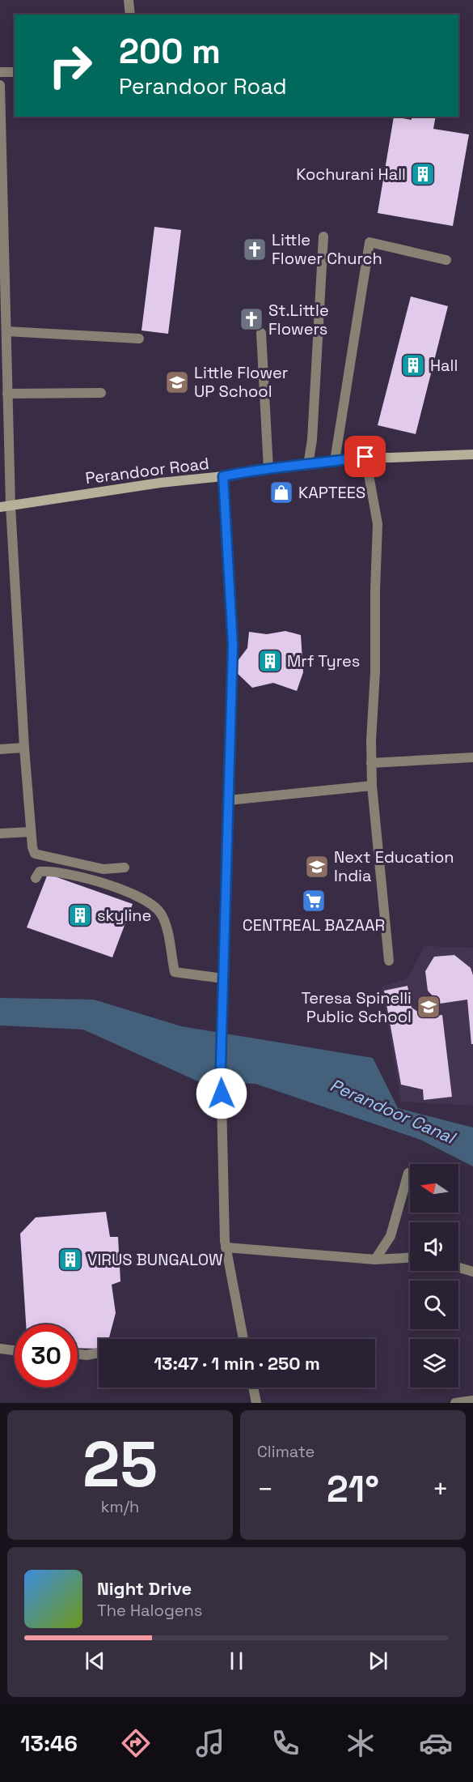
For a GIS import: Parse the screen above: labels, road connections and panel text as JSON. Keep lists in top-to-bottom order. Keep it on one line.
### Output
{"streets":{"main road":["Perandoor Road"]},"water":["Perandoor Canal"],"places":{"building":["Kochurani Hall","Hall","Mrf Tyres","skyline","VIRUS BUNGALOW"],"church":["Little Flower Church","St.Little Flowers"],"school or university":["Little Flower UP School","Next Education India","Teresa Spinelli Public School"],"shop":["KAPTEES"],"supermarket":["CENTREAL BAZAAR"]},"north":"left","page":{"turn":["200 m","Perandoor Road"],"limit":"30","trip":"13:47 · 1 min · 250 m","tile":[["25","km/h"],"Climate"],"heat":["−","21°","+"],"song":["Night Drive","The Halogens"],"tabs":"13:46"}}
